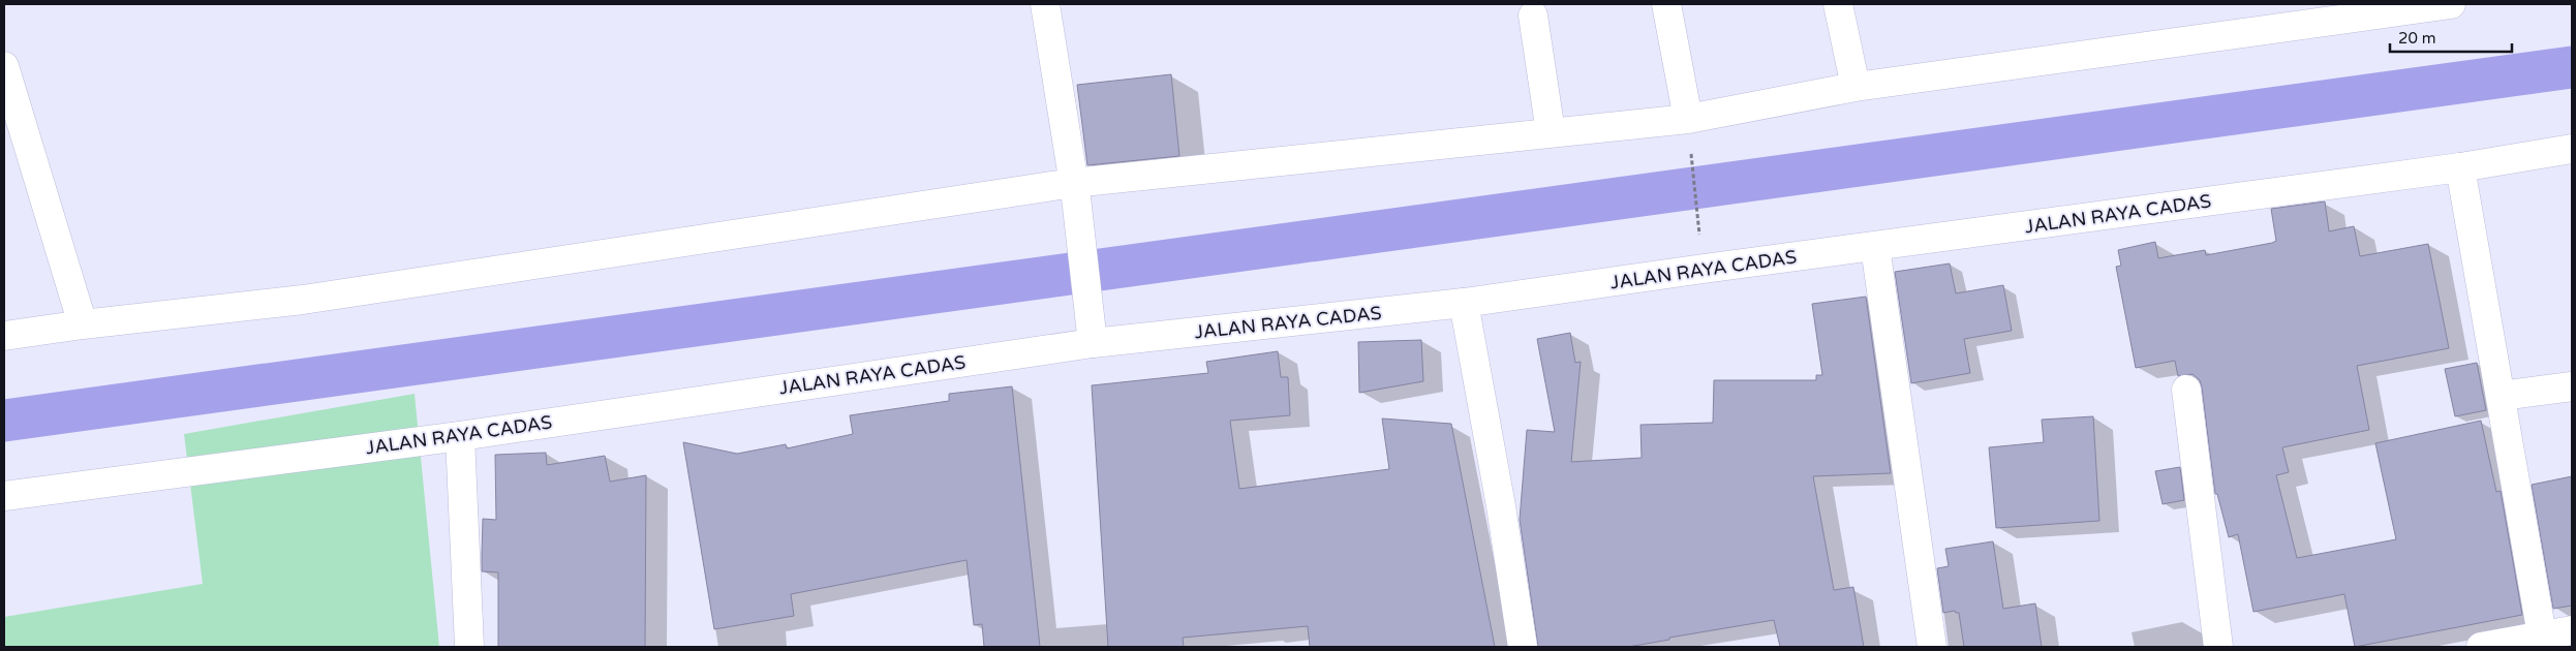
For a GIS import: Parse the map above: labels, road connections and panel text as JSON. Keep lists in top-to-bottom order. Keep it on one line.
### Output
{"streets":{"street":["JALAN RAYA CADAS"]},"scale_bar":"20 m"}
